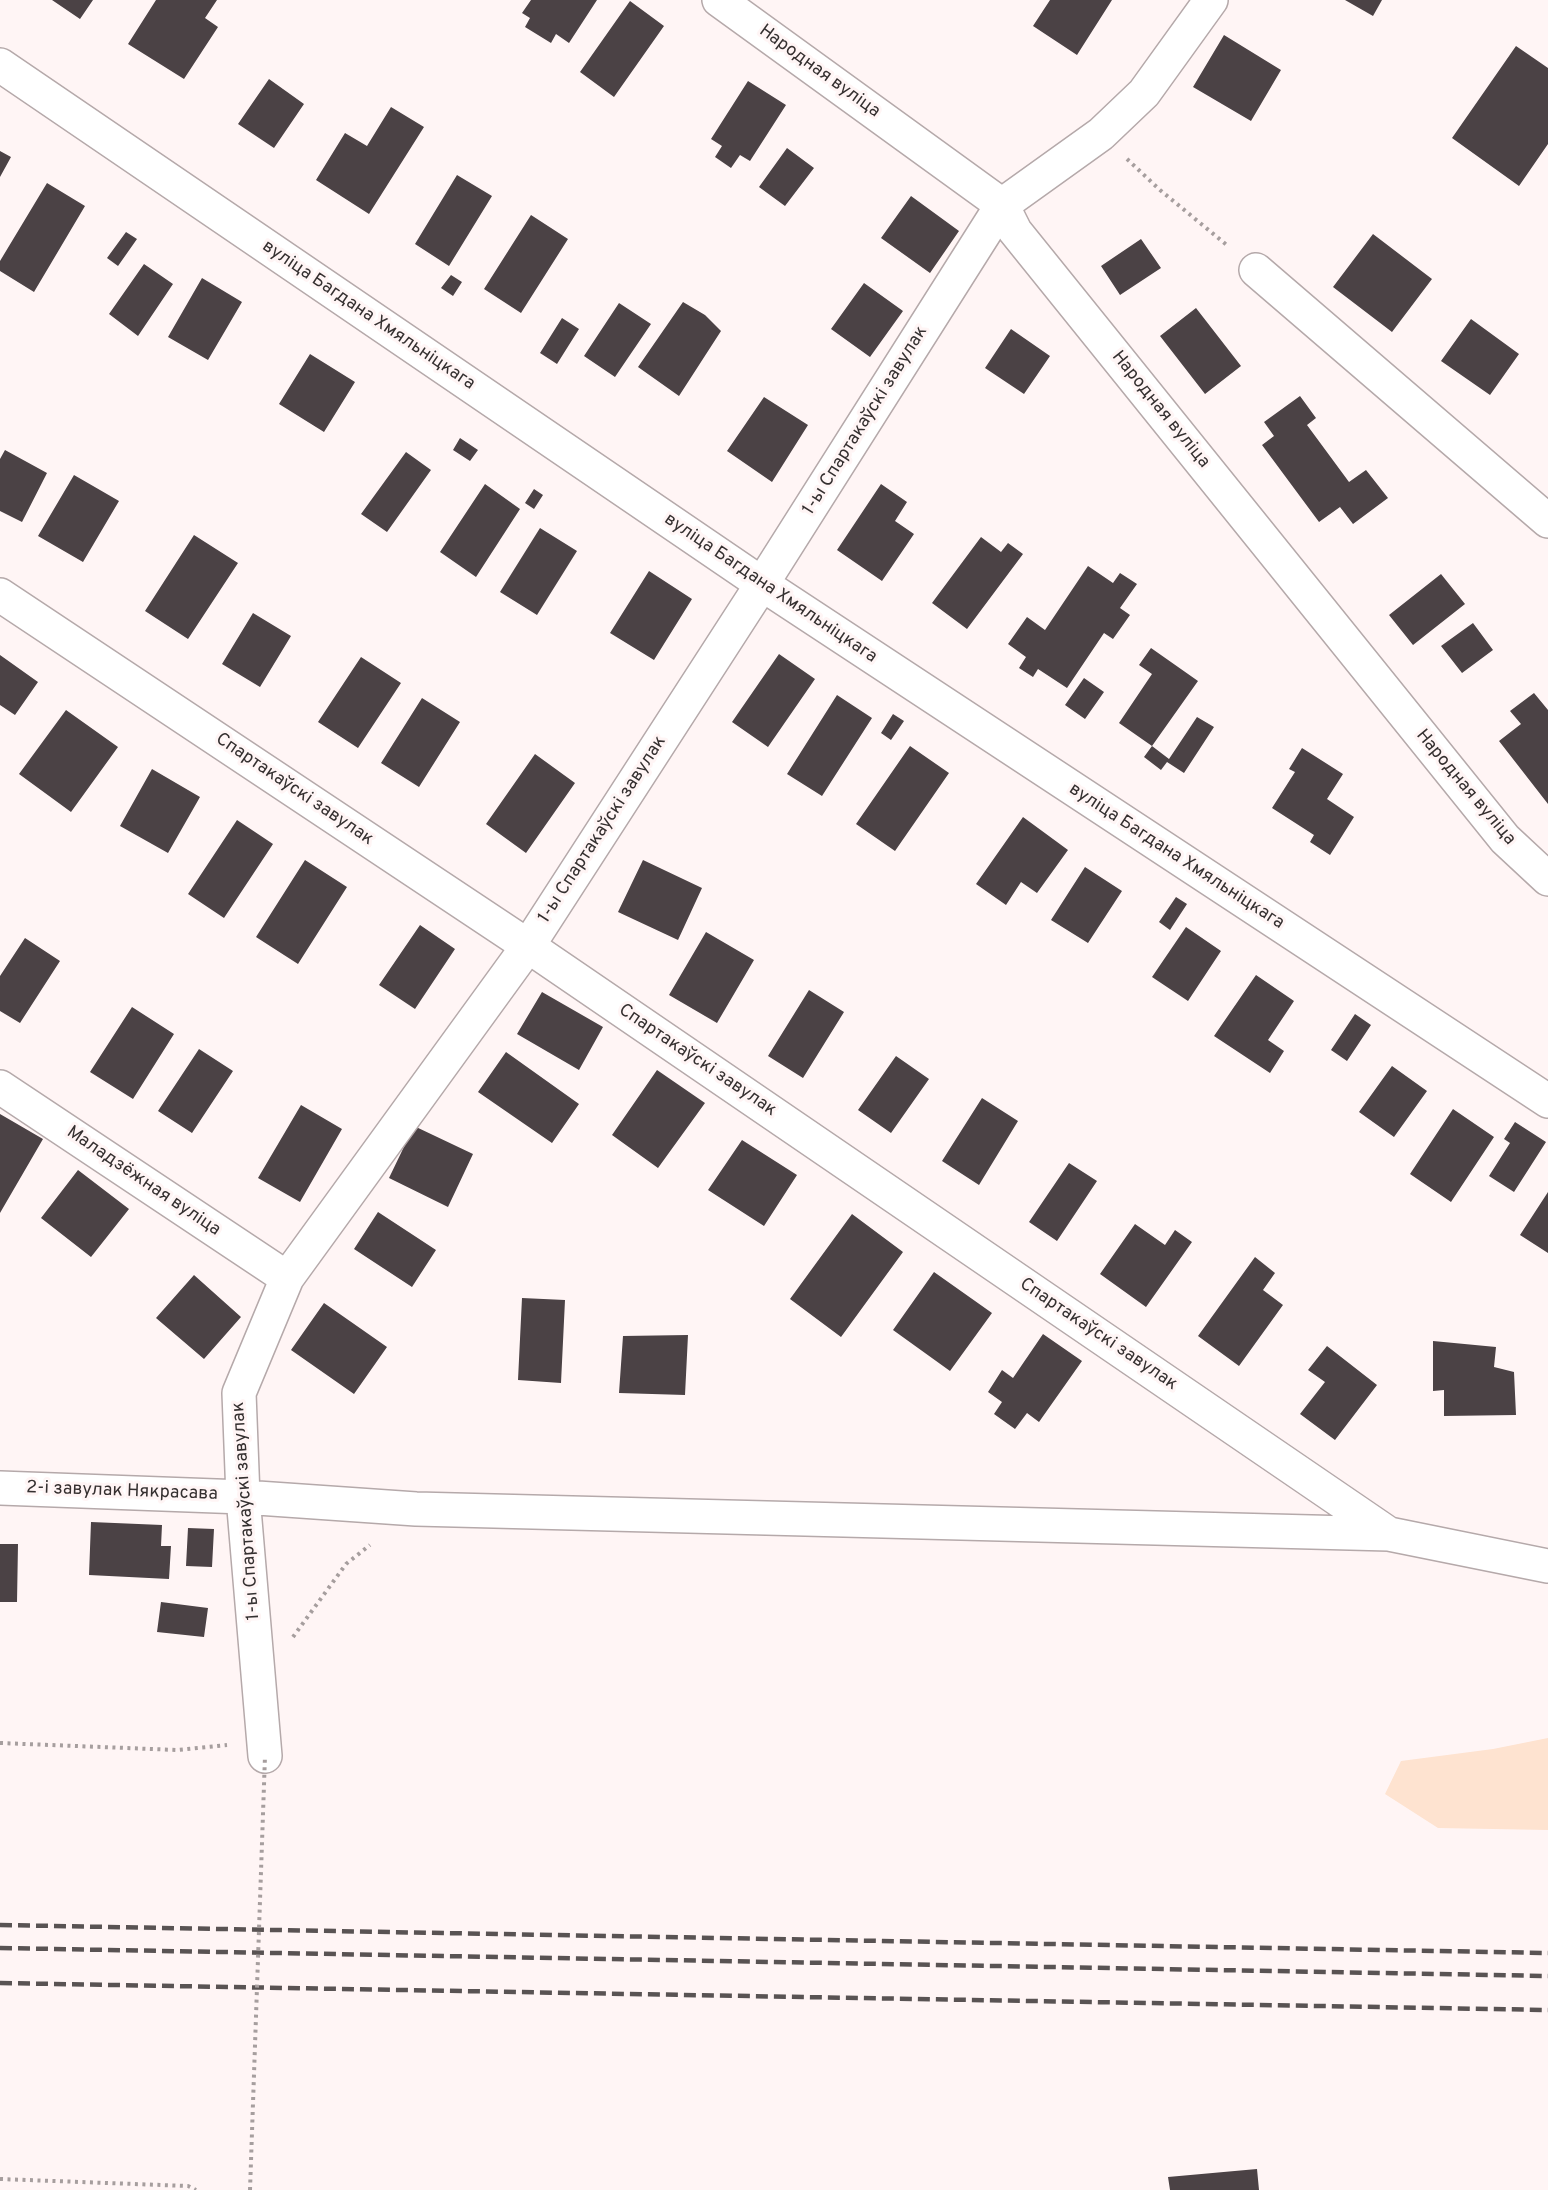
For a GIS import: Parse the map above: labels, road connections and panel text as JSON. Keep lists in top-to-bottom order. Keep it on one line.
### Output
{"streets":{"street":["Народная вуліца","вуліца Багдана Хмяльніцкага","1-ы Спартакаўскі завулак","Спартакаўскі завулак","Маладзёжная вуліца","2-і завулак Някрасава"]},"crossings":[["Народная вуліца","1-ы Спартакаўскі завулак"],["вуліца Багдана Хмяльніцкага","1-ы Спартакаўскі завулак"],["1-ы Спартакаўскі завулак","Спартакаўскі завулак"],["1-ы Спартакаўскі завулак","Маладзёжная вуліца"],["1-ы Спартакаўскі завулак","2-і завулак Някрасава"],["Спартакаўскі завулак","2-і завулак Някрасава"]]}
